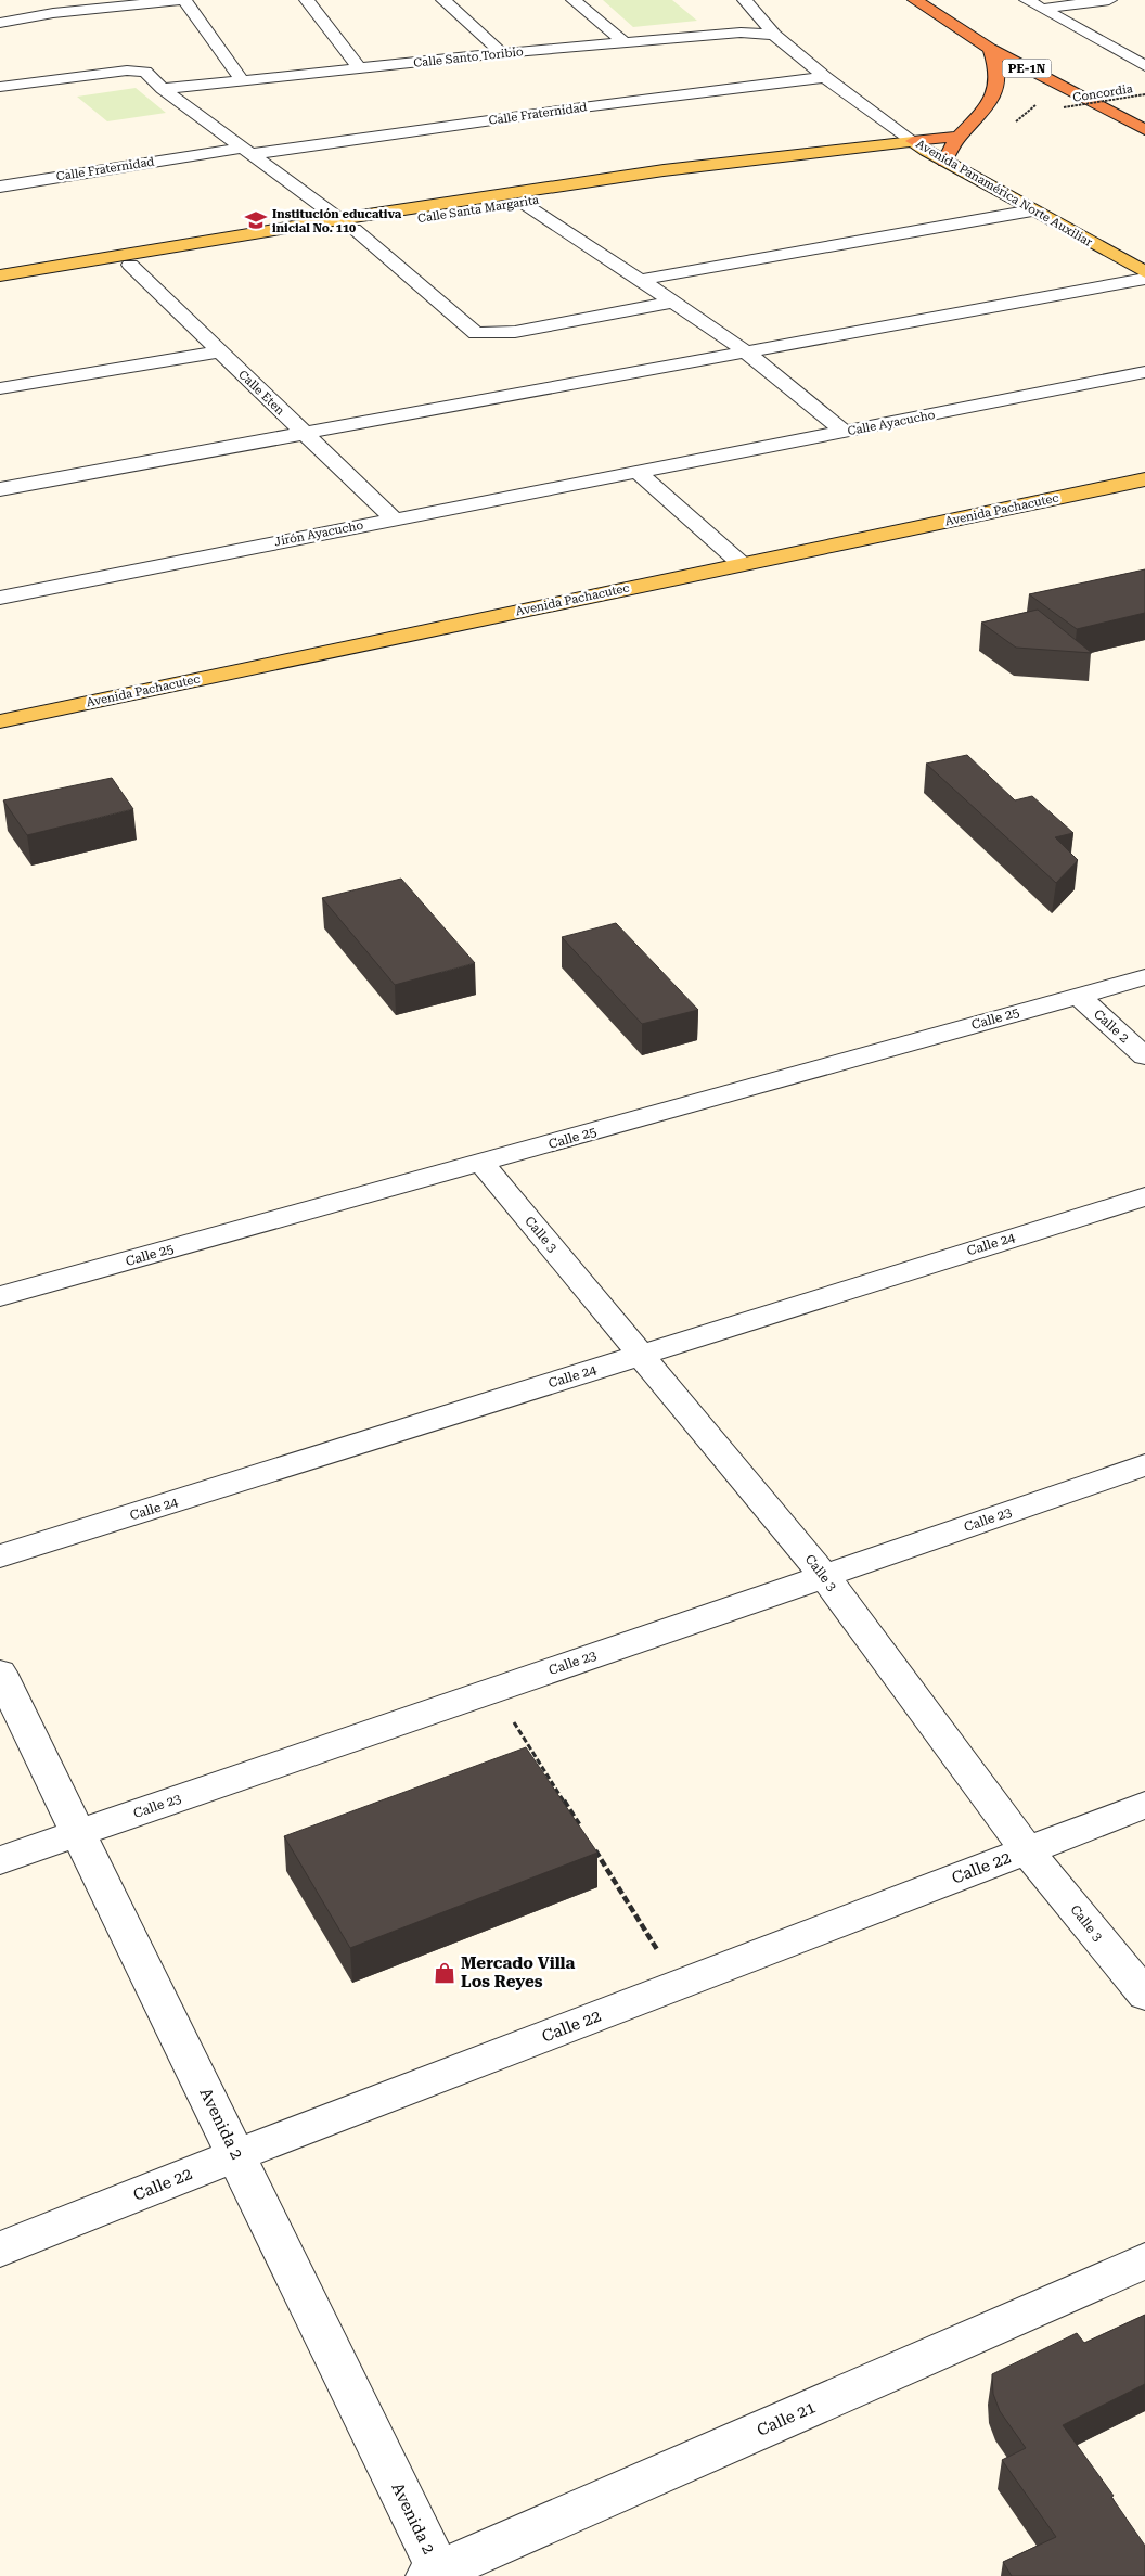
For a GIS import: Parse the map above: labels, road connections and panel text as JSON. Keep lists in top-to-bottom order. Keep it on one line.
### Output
{"streets":{"highway":["PE-1N"],"main road":["Avenida Panamérica Norte Auxiliar","Calle Santa Margarita","Avenida Pachacutec"],"street":["Calle Santo Toribio","Calle Fraternidad","Calle Eten","Calle Ayacucho","Jirón Ayacucho","Calle 25","Calle 2","Calle 3","Calle 24","Calle 23","Calle 22","Avenida 2","Calle 21"],"path":["Concordia"]},"crossings":[["Calle Santo Toribio","Avenida Panamérica Norte Auxiliar"],["Calle Fraternidad","Avenida Panamérica Norte Auxiliar"],["Avenida Panamérica Norte Auxiliar","Calle Santa Margarita"],["Calle Santa Margarita","Calle Eten"],["Calle Eten","Jirón Ayacucho"],["Calle Ayacucho","Jirón Ayacucho"],["Calle 25","Calle 2"],["Calle 25","Calle 3"],["Calle 3","Calle 24"],["Calle 3","Calle 23"],["Calle 3","Calle 22"],["Calle 23","Avenida 2"],["Calle 22","Avenida 2"],["Avenida 2","Calle 21"]],"places":{"school or university":["Institución educativa inicial No. 110"],"shop":["Mercado Villa Los Reyes"]}}
